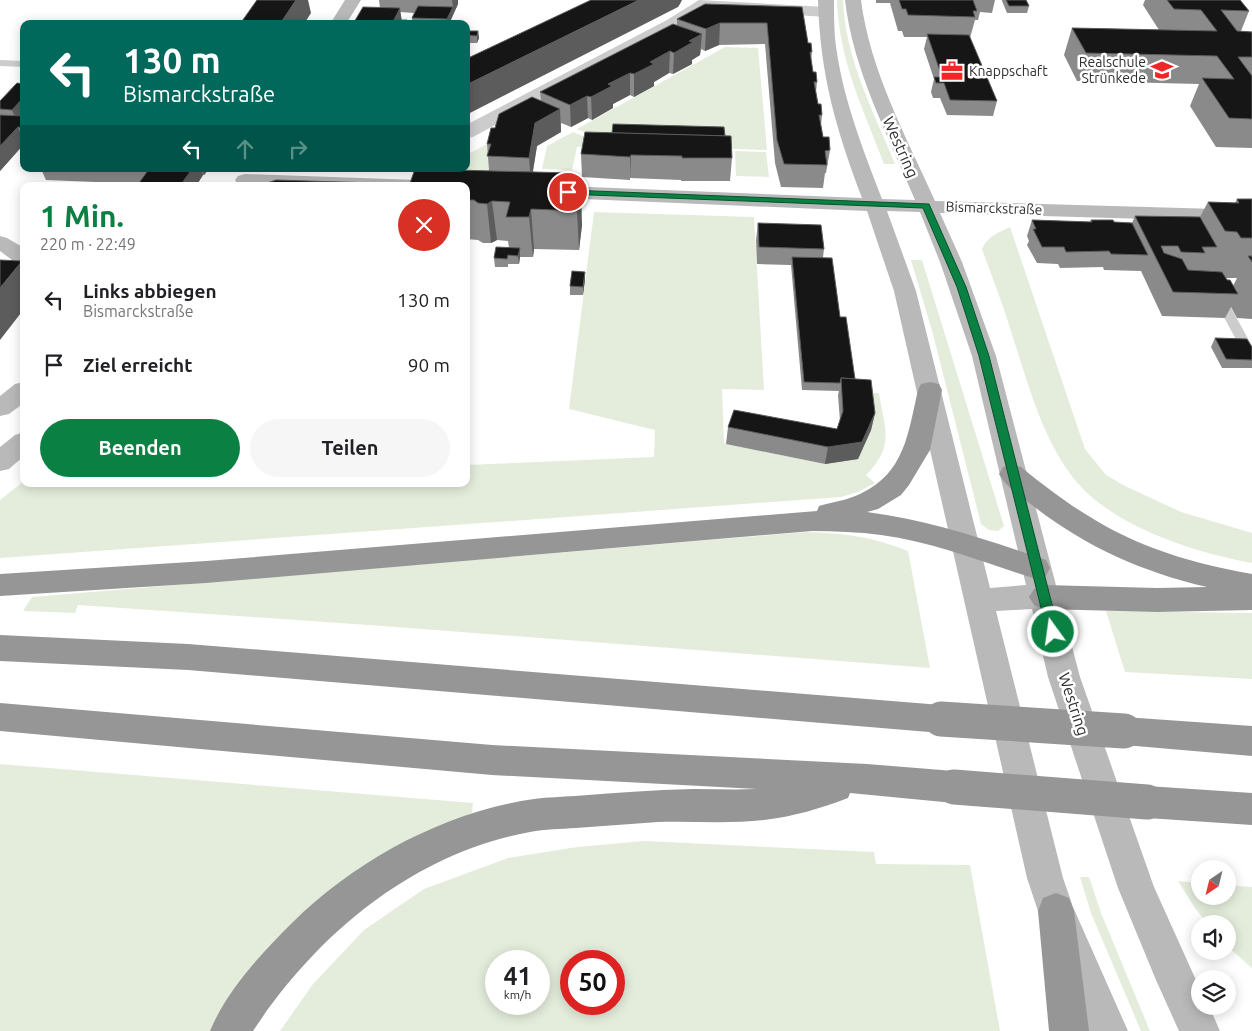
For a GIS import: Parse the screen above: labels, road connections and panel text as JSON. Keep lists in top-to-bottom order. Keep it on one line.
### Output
{"streets":{"main road":["Westring","Bismarckstraße"]},"crossings":[["Westring","Bismarckstraße"]],"places":{"school or university":["Realschule Strünkede"],"office":["Knappschaft"]},"north":"bottom left","page":{"turn":["130 m","Bismarckstraße"],"heading":["1 Min.","220 m · 22:49"],"list":[{"name":"Links abbiegen","note":"Bismarckstraße","value":"130 m"},{"name":"Ziel erreicht","value":"90 m"}],"buttons":["Beenden","Teilen"],"speed":"41 km/h","limit":"50"}}
